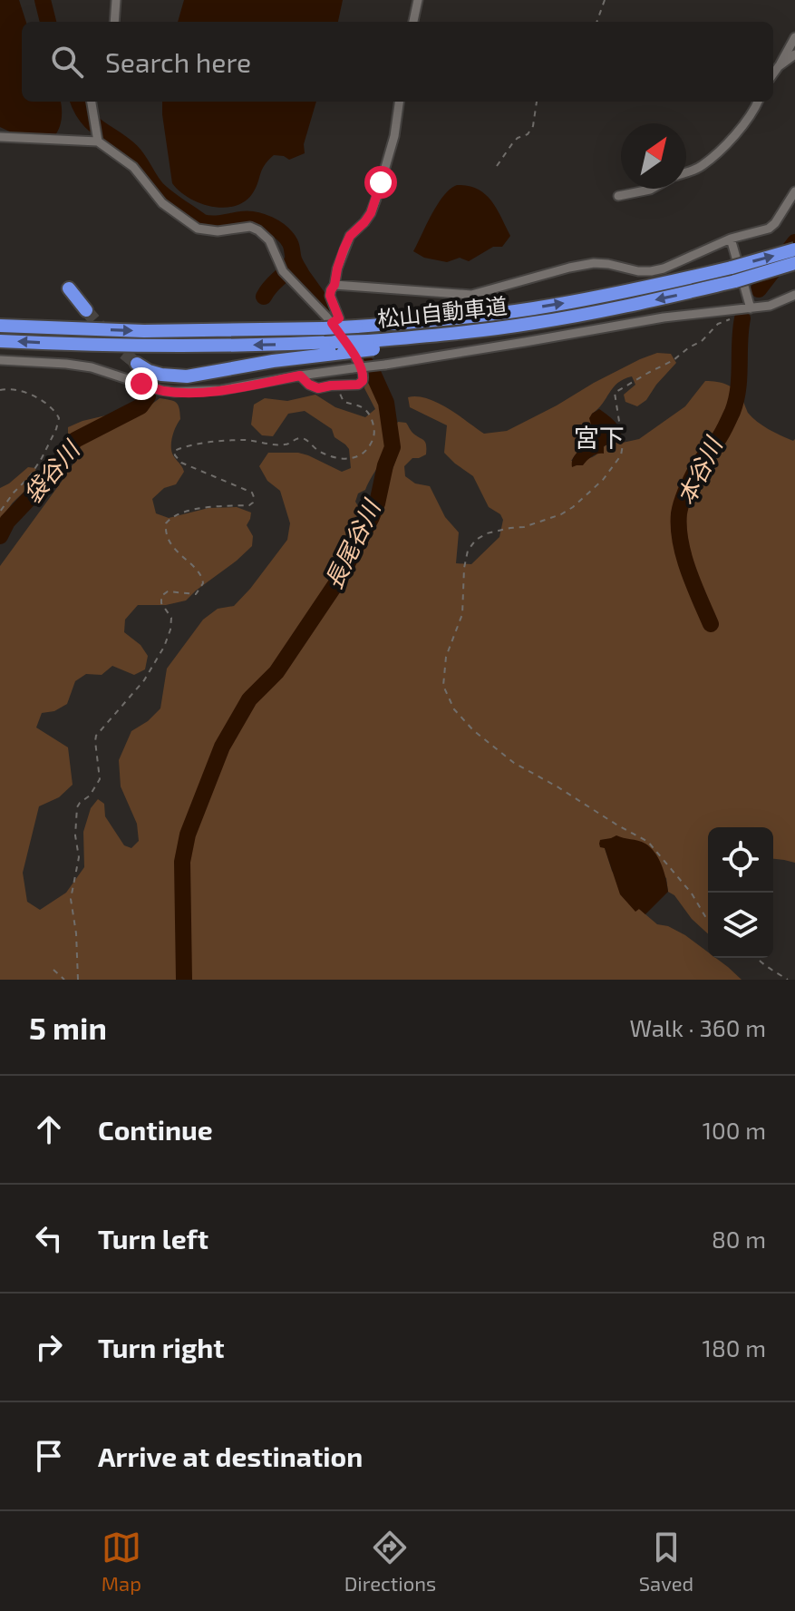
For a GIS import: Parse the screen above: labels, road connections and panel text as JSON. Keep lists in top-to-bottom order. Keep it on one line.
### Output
{"streets":{"highway":["松山自動車道"]},"districts":["宮下"],"water":["本谷川","袋谷川","長尾谷川"],"north":"top right","page":{"search":"Search here","heading":["5 min","Walk · 360 m"],"list":[["Continue","100 m"],["Turn left","80 m"],["Turn right","180 m"],"Arrive at destination"],"nav":["Map","Directions","Saved"]}}
